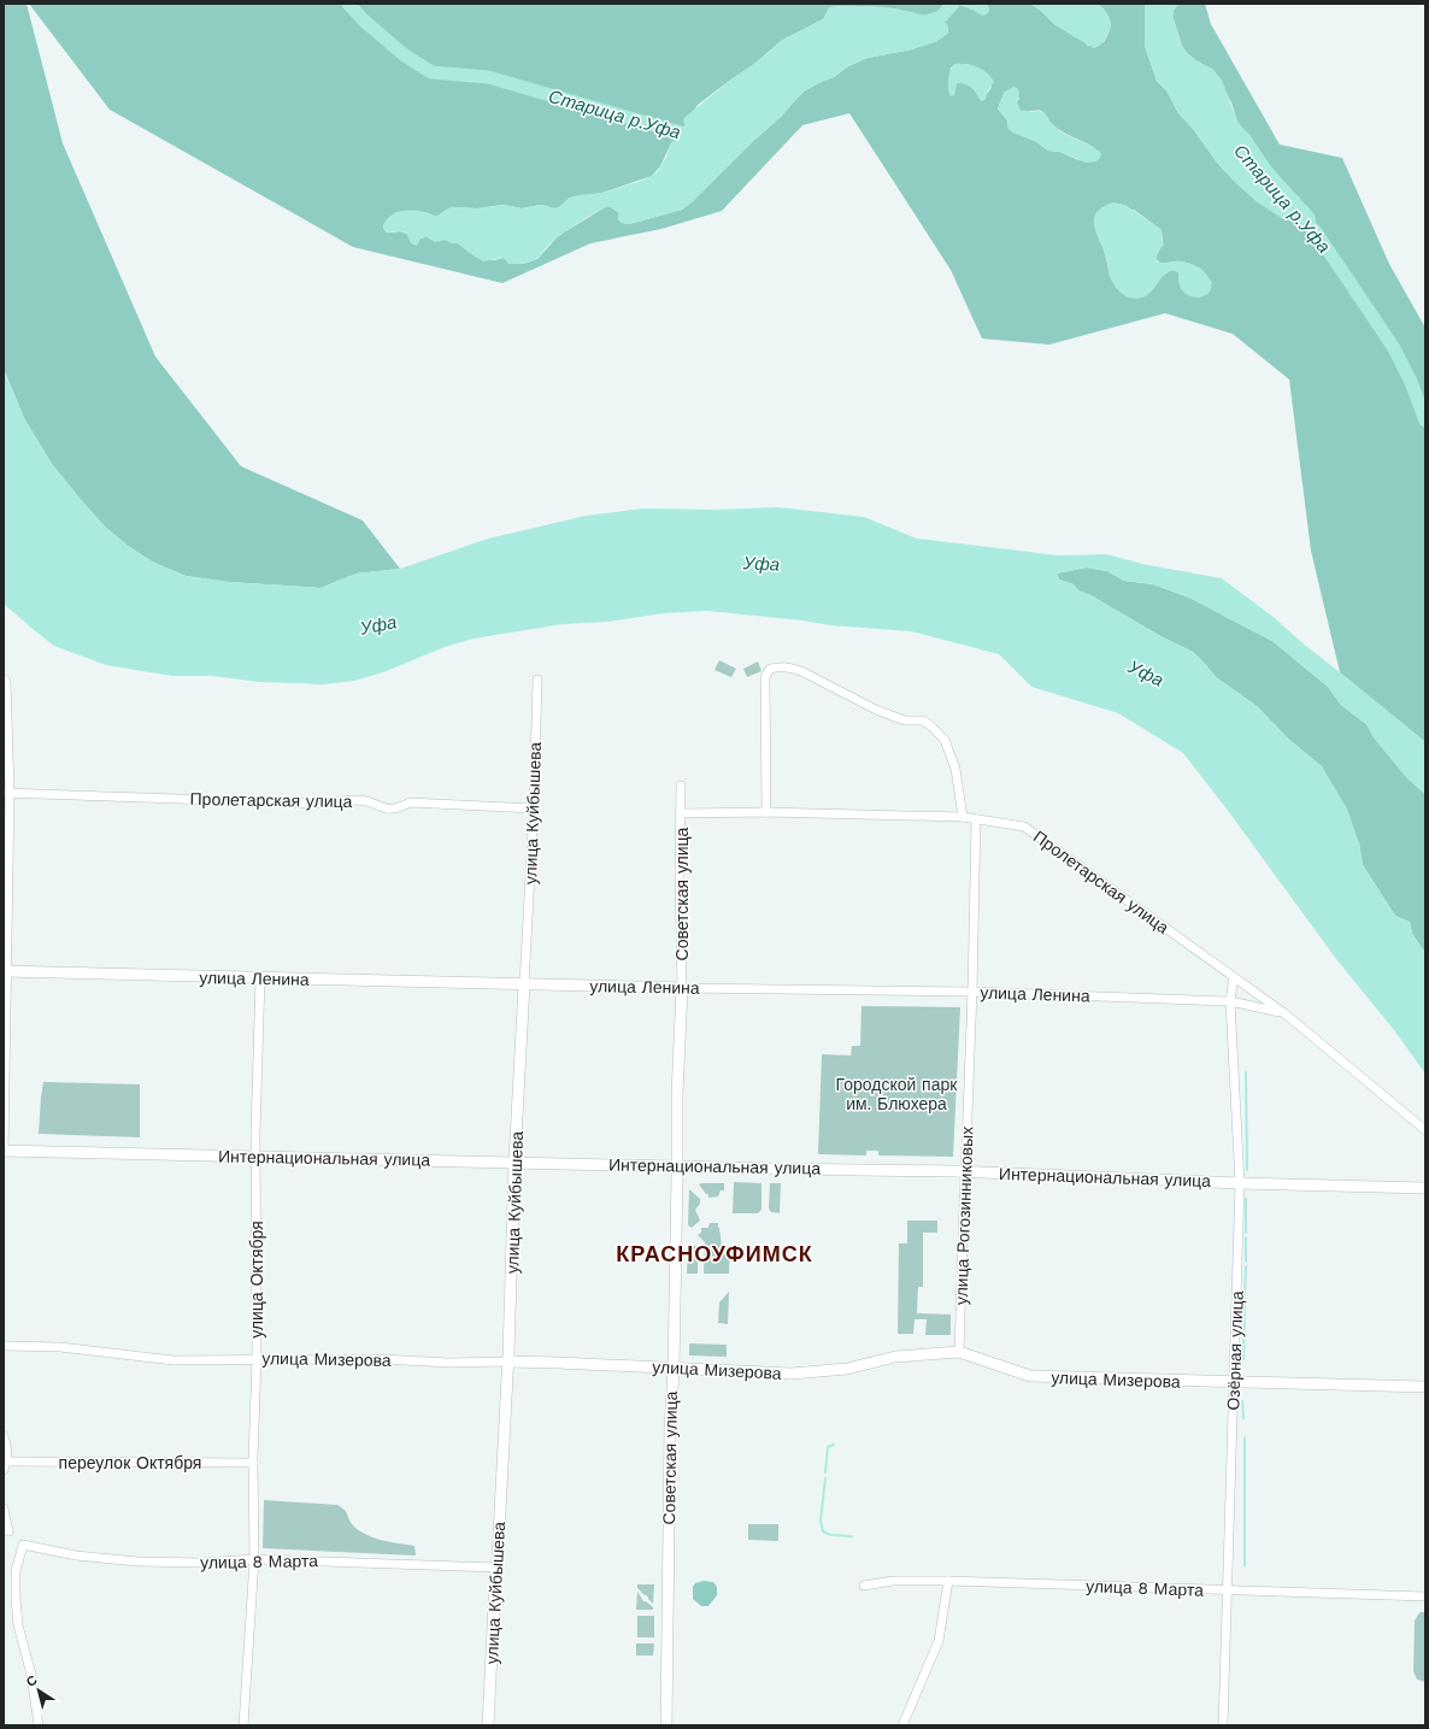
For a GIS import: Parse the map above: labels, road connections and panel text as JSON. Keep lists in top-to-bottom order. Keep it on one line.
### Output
{"streets":{"main road":["улица Куйбышева","Советская улица","улица Ленина","Интернациональная улица","улица Мизерова"],"street":["Пролетарская улица","улица Рогозинниковых","улица Октября","Озёрная улица","переулок Октября","улица 8 Марта"]},"crossings":[["Пролетарская улица","улица Куйбышева"],["Пролетарская улица","Советская улица"],["Пролетарская улица","улица Ленина"],["Пролетарская улица","улица Рогозинниковых"],["Пролетарская улица","Озёрная улица"],["улица Куйбышева","улица Ленина"],["улица Куйбышева","Интернациональная улица"],["улица Куйбышева","улица Мизерова"],["улица Куйбышева","улица 8 Марта"],["Советская улица","улица Ленина"],["Советская улица","Интернациональная улица"],["Советская улица","улица Мизерова"],["улица Ленина","улица Рогозинниковых"],["улица Ленина","улица Октября"],["улица Ленина","Озёрная улица"],["Интернациональная улица","улица Рогозинниковых"],["Интернациональная улица","улица Октября"],["Интернациональная улица","Озёрная улица"],["улица Рогозинниковых","улица Мизерова"],["улица Октября","улица Мизерова"],["улица Октября","переулок Октября"],["улица Октября","улица 8 Марта"],["Озёрная улица","улица Мизерова"],["Озёрная улица","улица 8 Марта"]],"districts":["КРАСНОУФИМСК"],"water":["Старица р.Уфа","Уфа"],"parks":["Городской парк им. Блюхера"],"north":"top left"}
